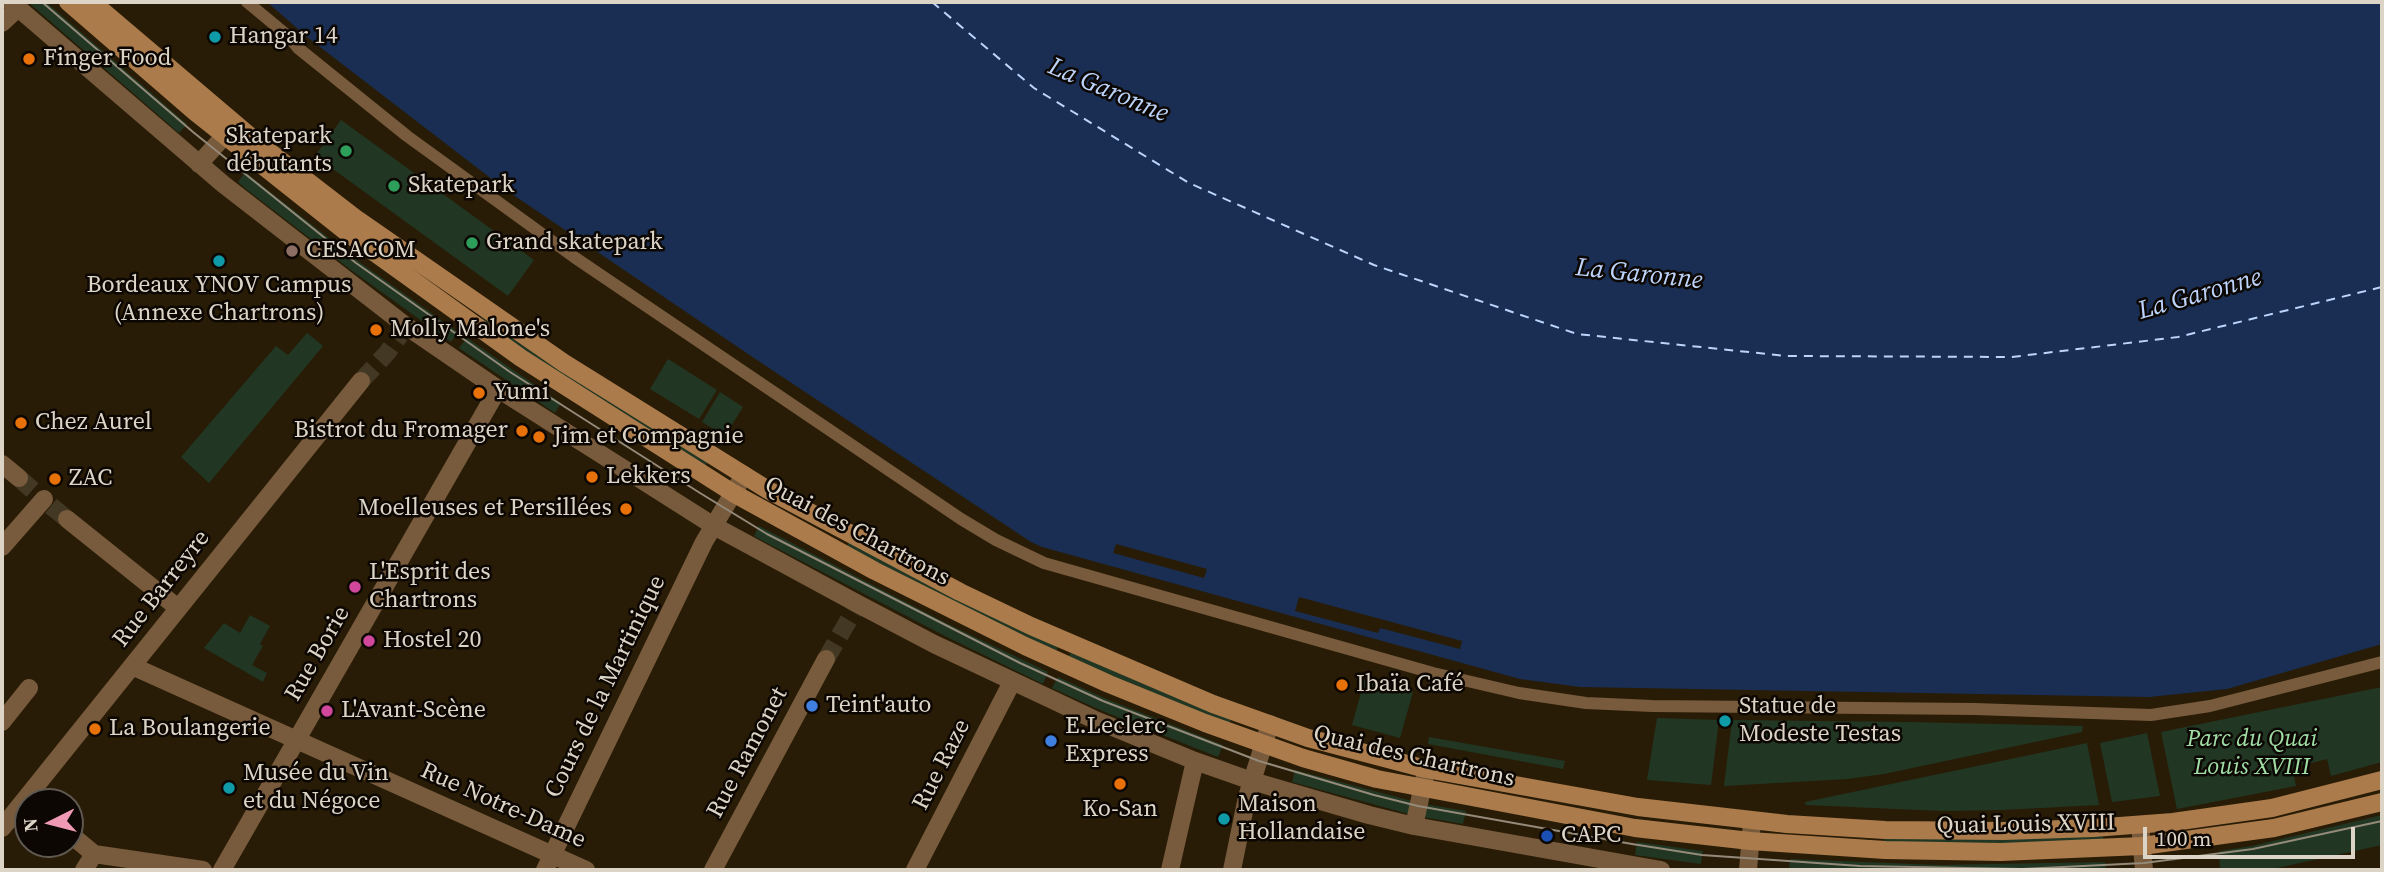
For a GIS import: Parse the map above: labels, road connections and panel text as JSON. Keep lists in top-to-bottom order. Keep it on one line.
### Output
{"streets":{"main road":["Quai des Chartrons","Quai Louis XVIII"],"street":["Rue Barreyre","Rue Borie","Cours de la Martinique","Rue Ramonet","Rue Raze","Rue Notre-Dame"]},"crossings":[["Quai des Chartrons","Cours de la Martinique"],["Quai des Chartrons","Quai Louis XVIII"],["Rue Barreyre","Rue Notre-Dame"],["Rue Borie","Rue Notre-Dame"],["Cours de la Martinique","Rue Notre-Dame"]],"water":["La Garonne"],"parks":["Parc du Quai Louis XVIII"],"places":["Hangar 14","Finger Food","Skatepark débutants","Skatepark","Grand skatepark","CESACOM","Bordeaux YNOV Campus (Annexe Chartrons)","Molly Malone's","Yumi","Chez Aurel","Bistrot du Fromager","Jim et Compagnie","Lekkers","ZAC","Moelleuses et Persillées","L'Esprit des Chartrons","Hostel 20","Ibaïa Café","Teint'auto","L'Avant-Scène","Statue de Modeste Testas","La Boulangerie","E.Leclerc Express","Ko-San","Musée du Vin et du Négoce","Maison Hollandaise","CAPC"],"scale_bar":"100 m","north":"left"}
